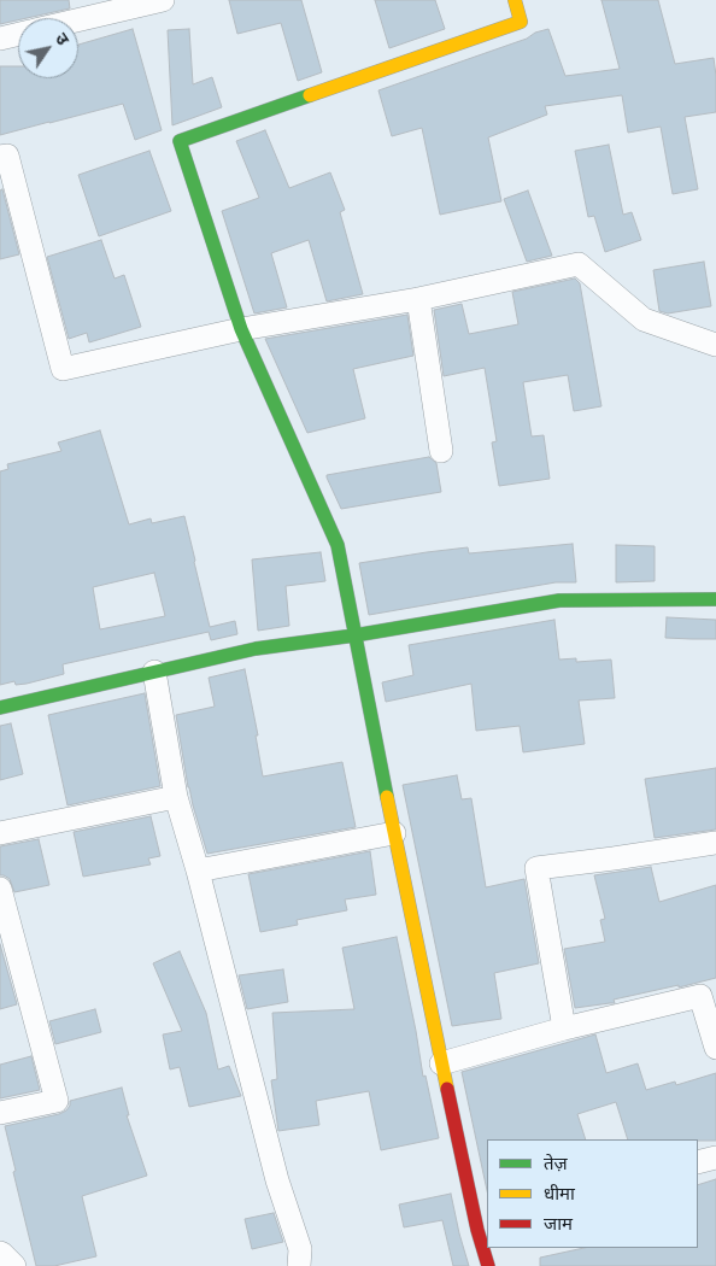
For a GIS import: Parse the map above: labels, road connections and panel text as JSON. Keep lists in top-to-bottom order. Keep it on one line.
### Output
{"legend":["तेज़","धीमा","जाम"],"north":"top right"}
